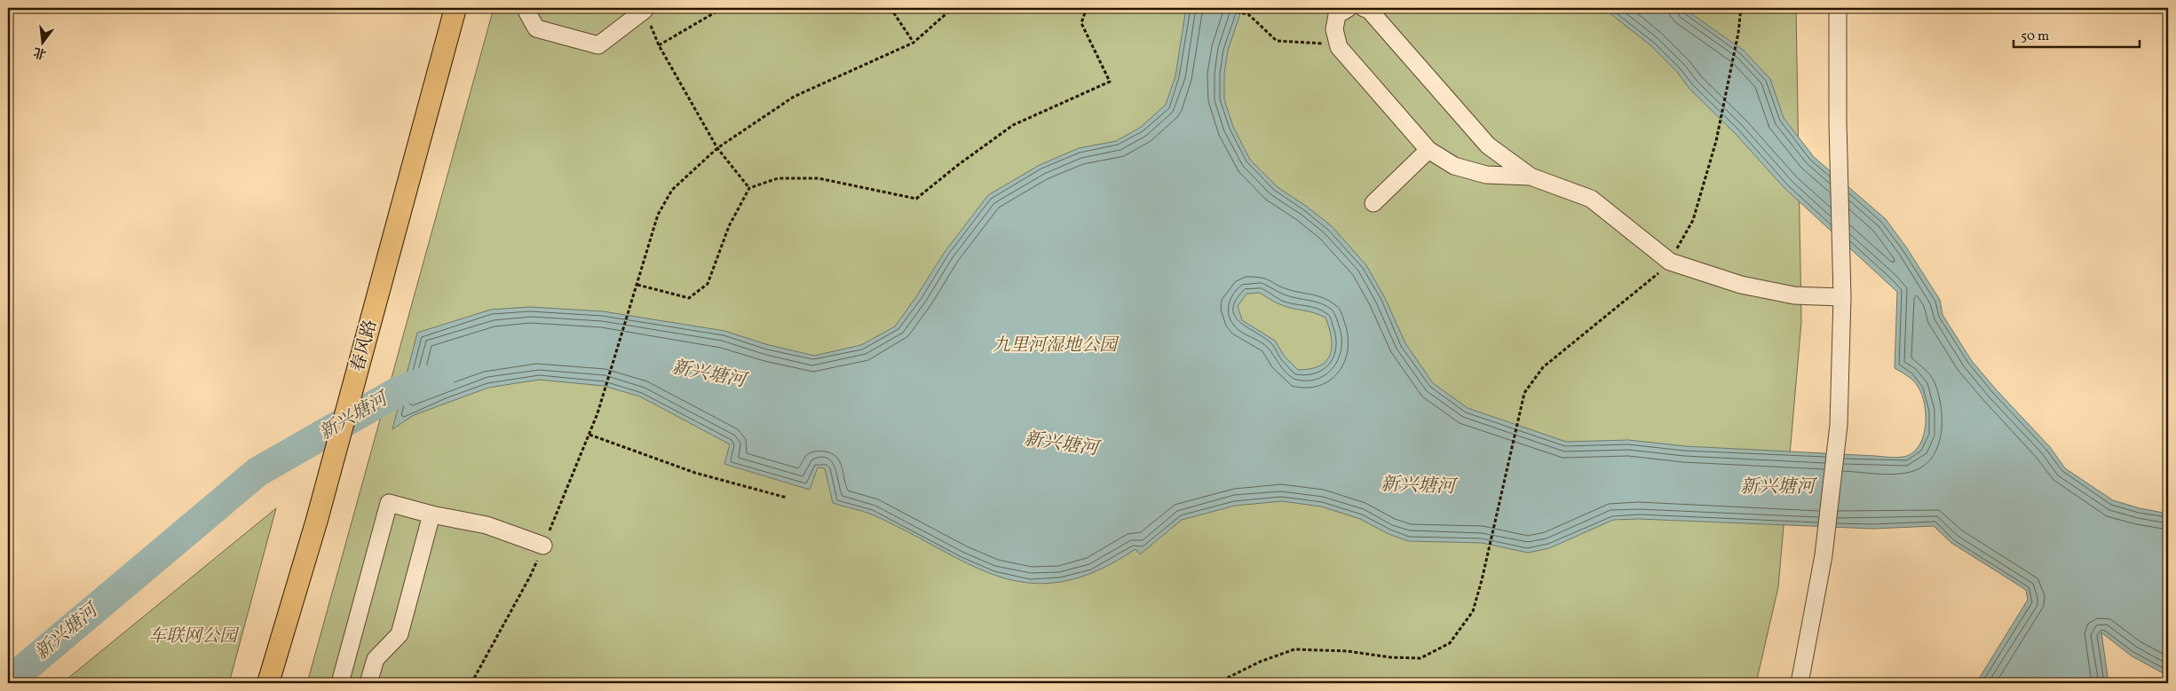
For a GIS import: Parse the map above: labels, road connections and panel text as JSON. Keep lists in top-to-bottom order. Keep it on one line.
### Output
{"streets":{"main road":["春风路"]},"water":["新兴塘河"],"parks":["九里河湿地公园","车联网公园"],"scale_bar":"50 m","north":"bottom"}
